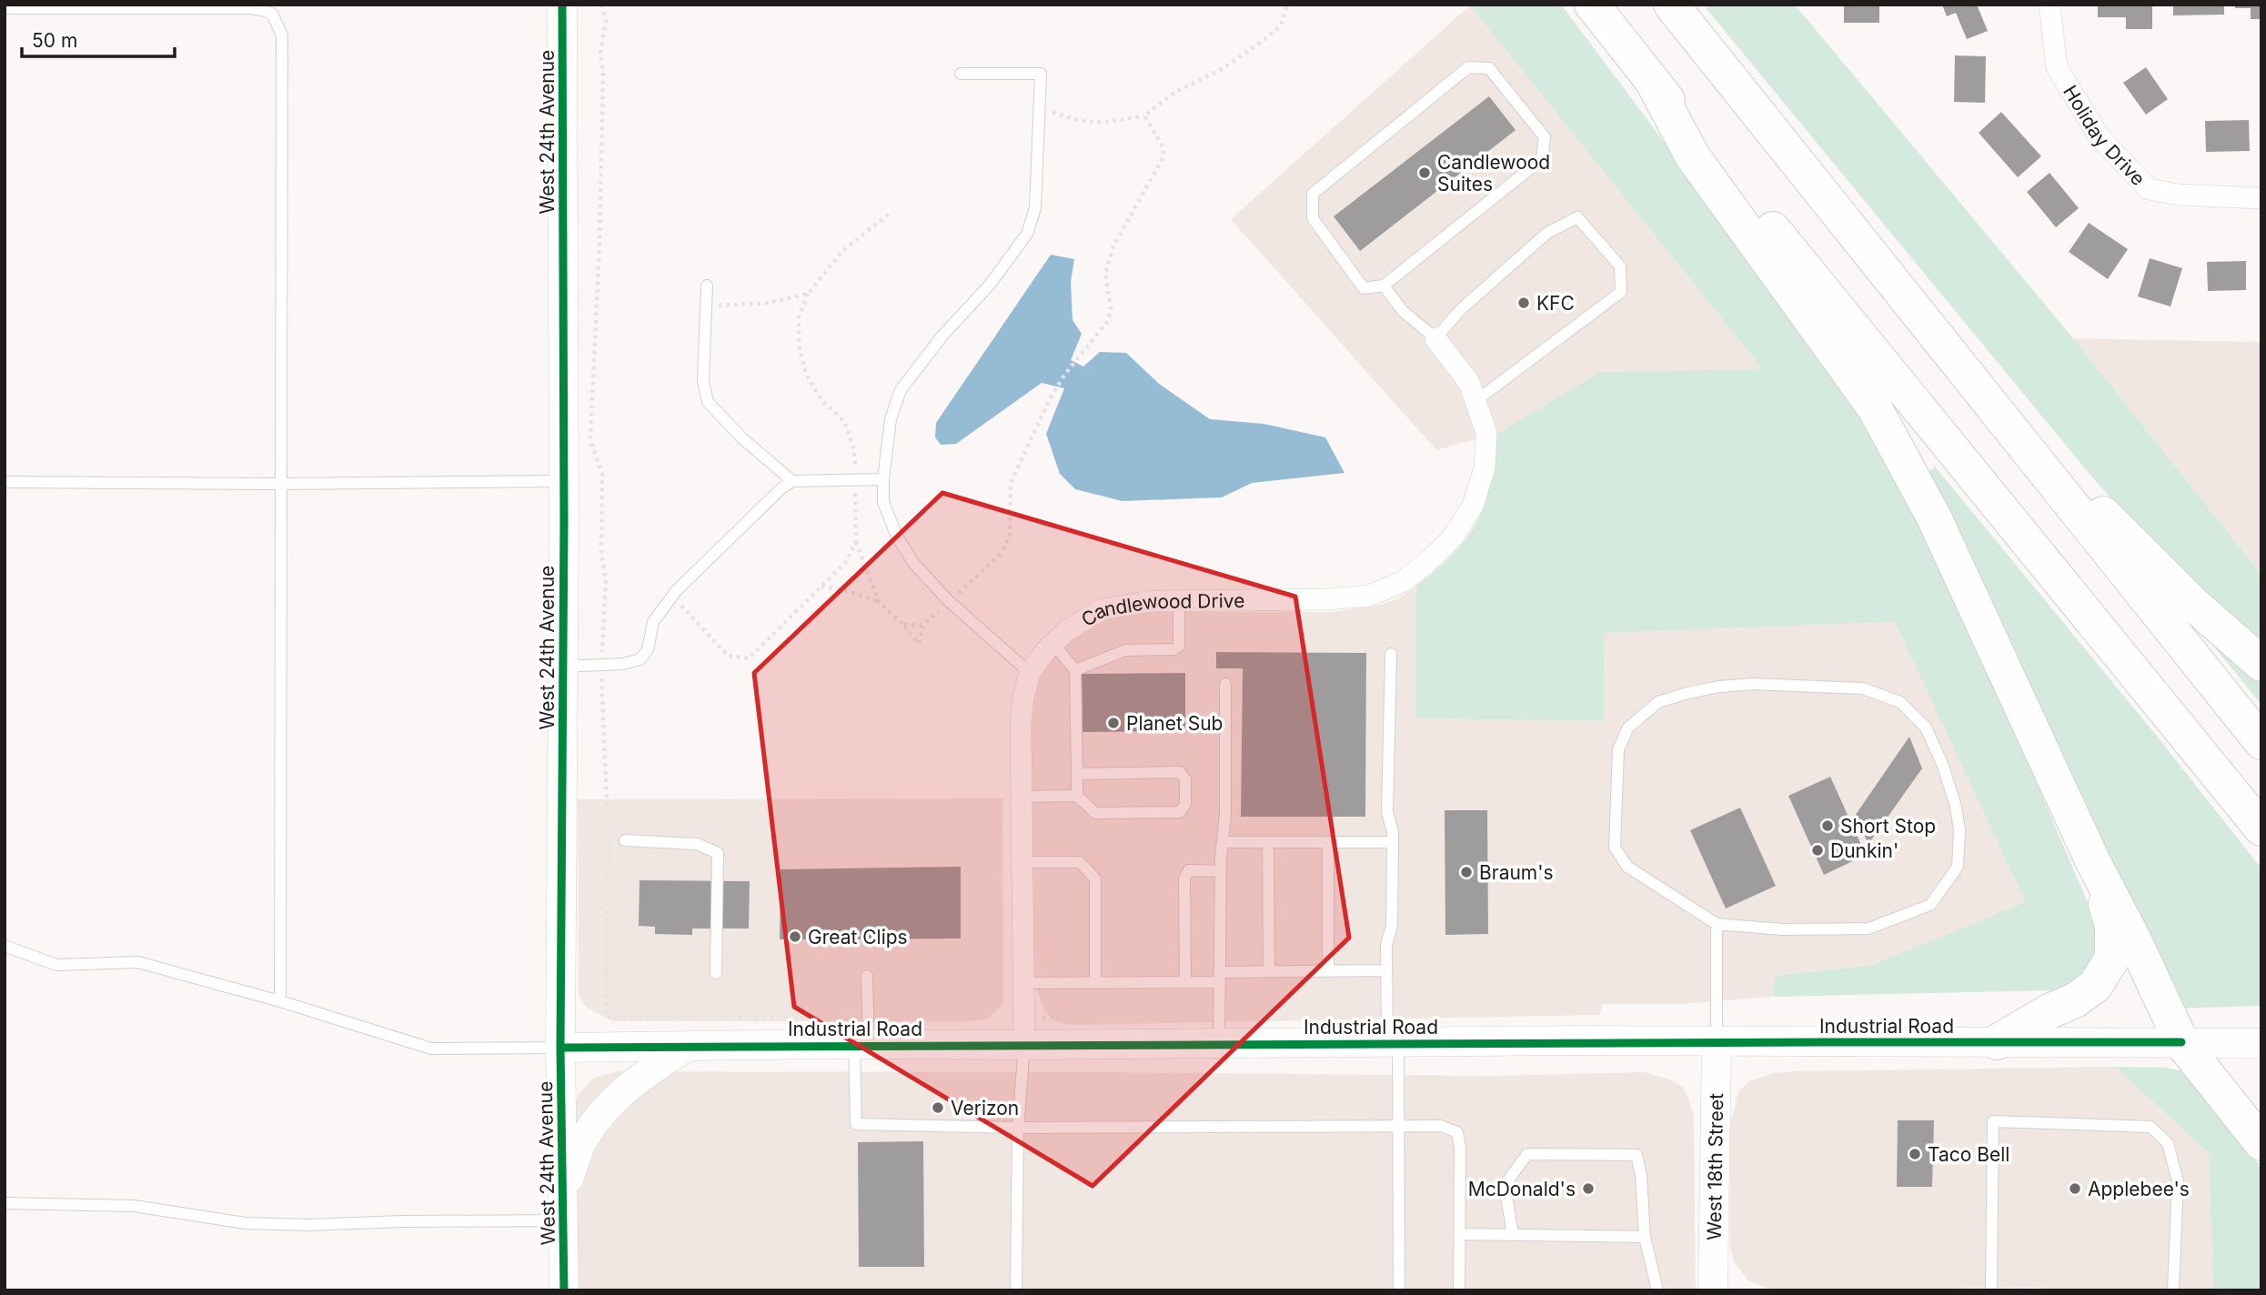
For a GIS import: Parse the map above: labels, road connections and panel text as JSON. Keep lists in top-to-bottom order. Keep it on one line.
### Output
{"streets":{"street":["West 24th Avenue","Holiday Drive","Candlewood Drive","Industrial Road","West 18th Street"]},"crossings":[["West 24th Avenue","Industrial Road"],["Candlewood Drive","Industrial Road"],["Industrial Road","West 18th Street"]],"places":["Candlewood Suites","KFC","Planet Sub","Short Stop","Dunkin'","Braum's","Great Clips","Verizon","Taco Bell","McDonald's","Applebee's"],"scale_bar":"50 m"}
